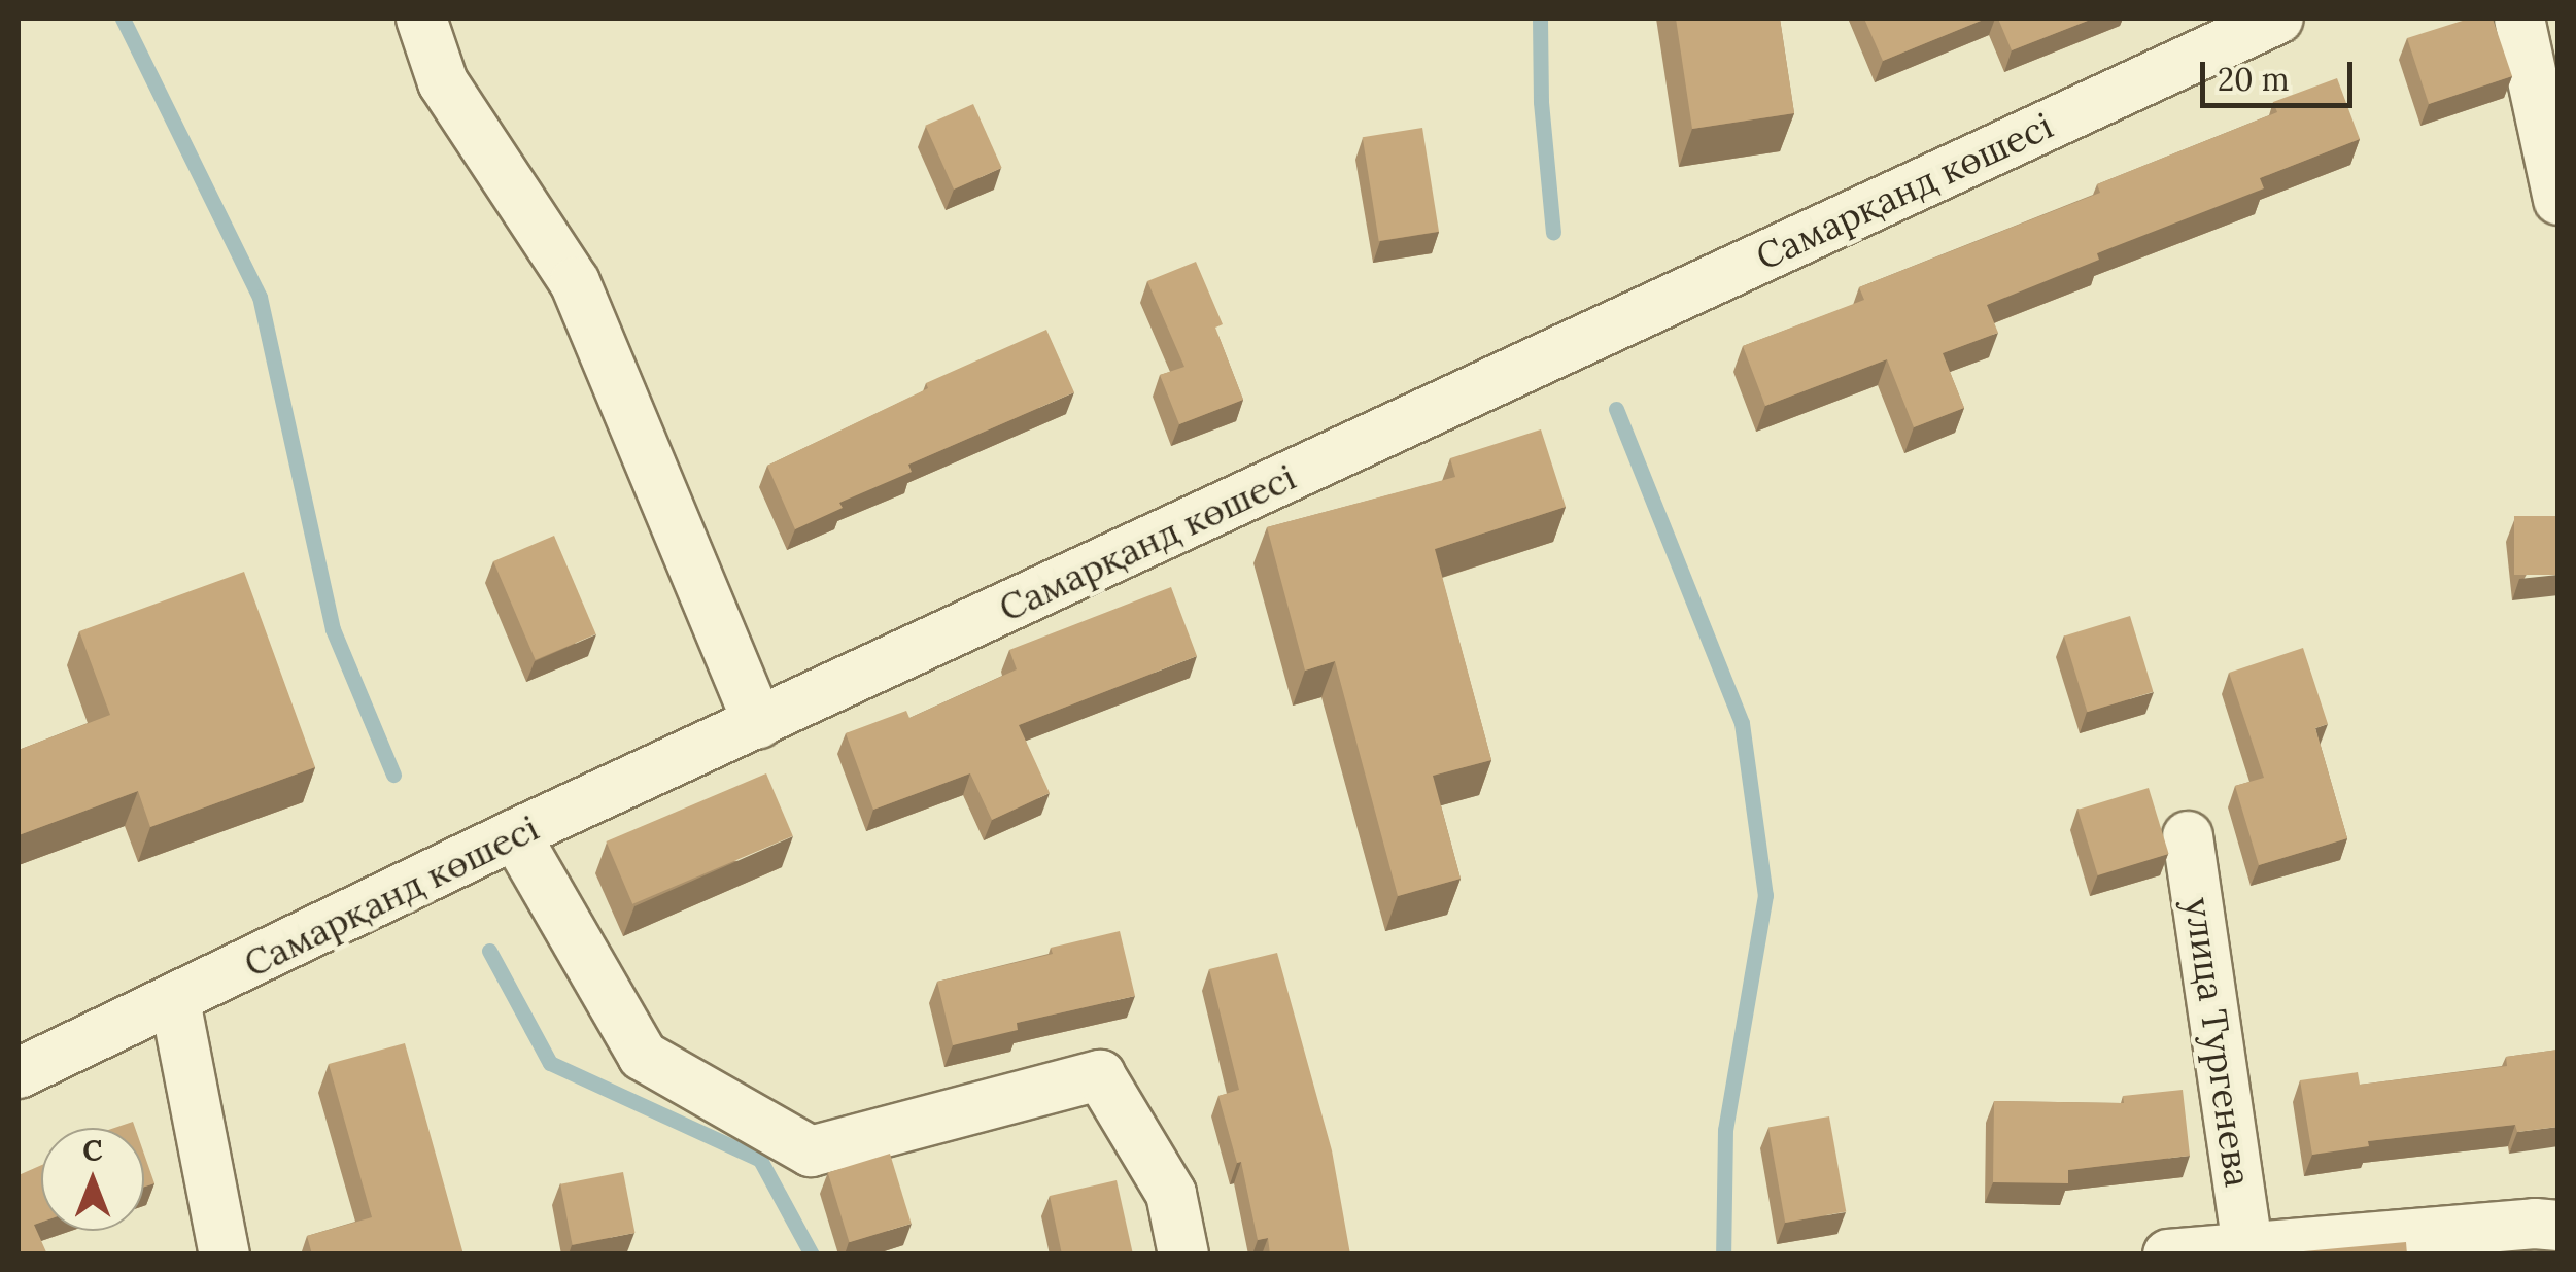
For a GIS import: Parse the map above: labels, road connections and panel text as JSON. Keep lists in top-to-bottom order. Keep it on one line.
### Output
{"streets":{"street":["Самарқанд көшесі","улица Тургенева"]},"scale_bar":"20 m","north":"top"}
